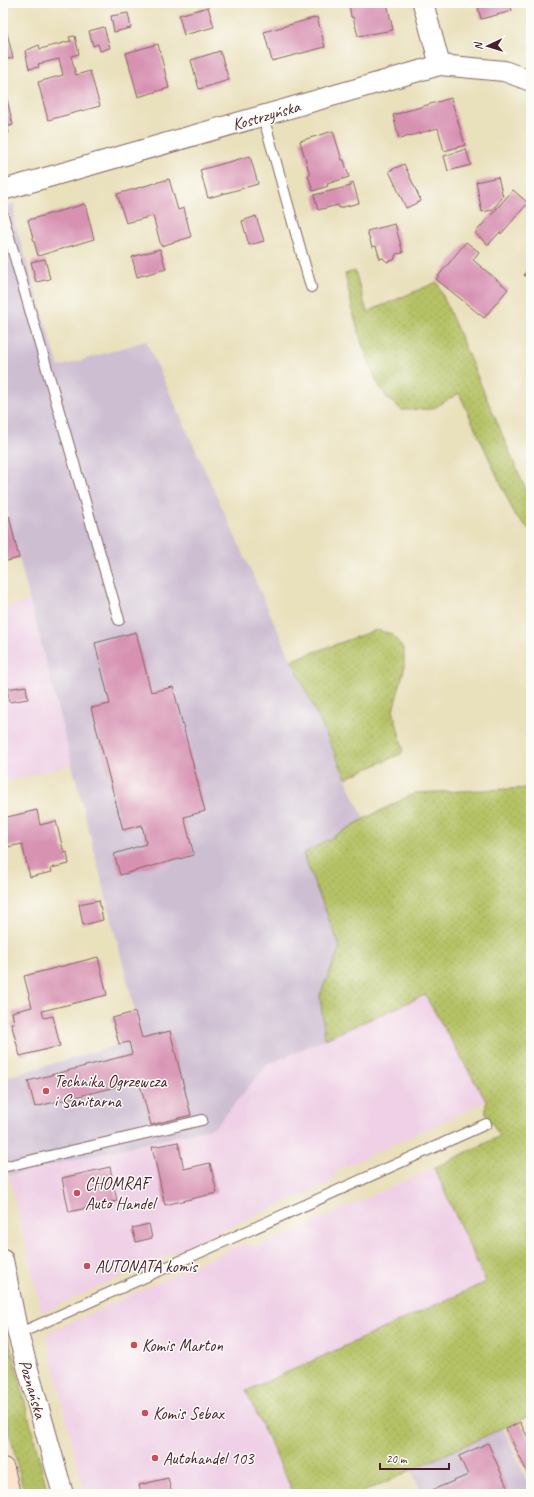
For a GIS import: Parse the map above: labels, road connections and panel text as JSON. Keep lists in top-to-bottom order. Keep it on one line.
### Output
{"streets":{"street":["Kostrzyńska","Poznańska"]},"places":["Technika Ogrzewcza i Sanitarna","CHOMRAF Auto Handel","AUTONATA komis","Komis Marton","Komis Sebax","Autohandel 103"],"scale_bar":"20 m","north":"left"}
